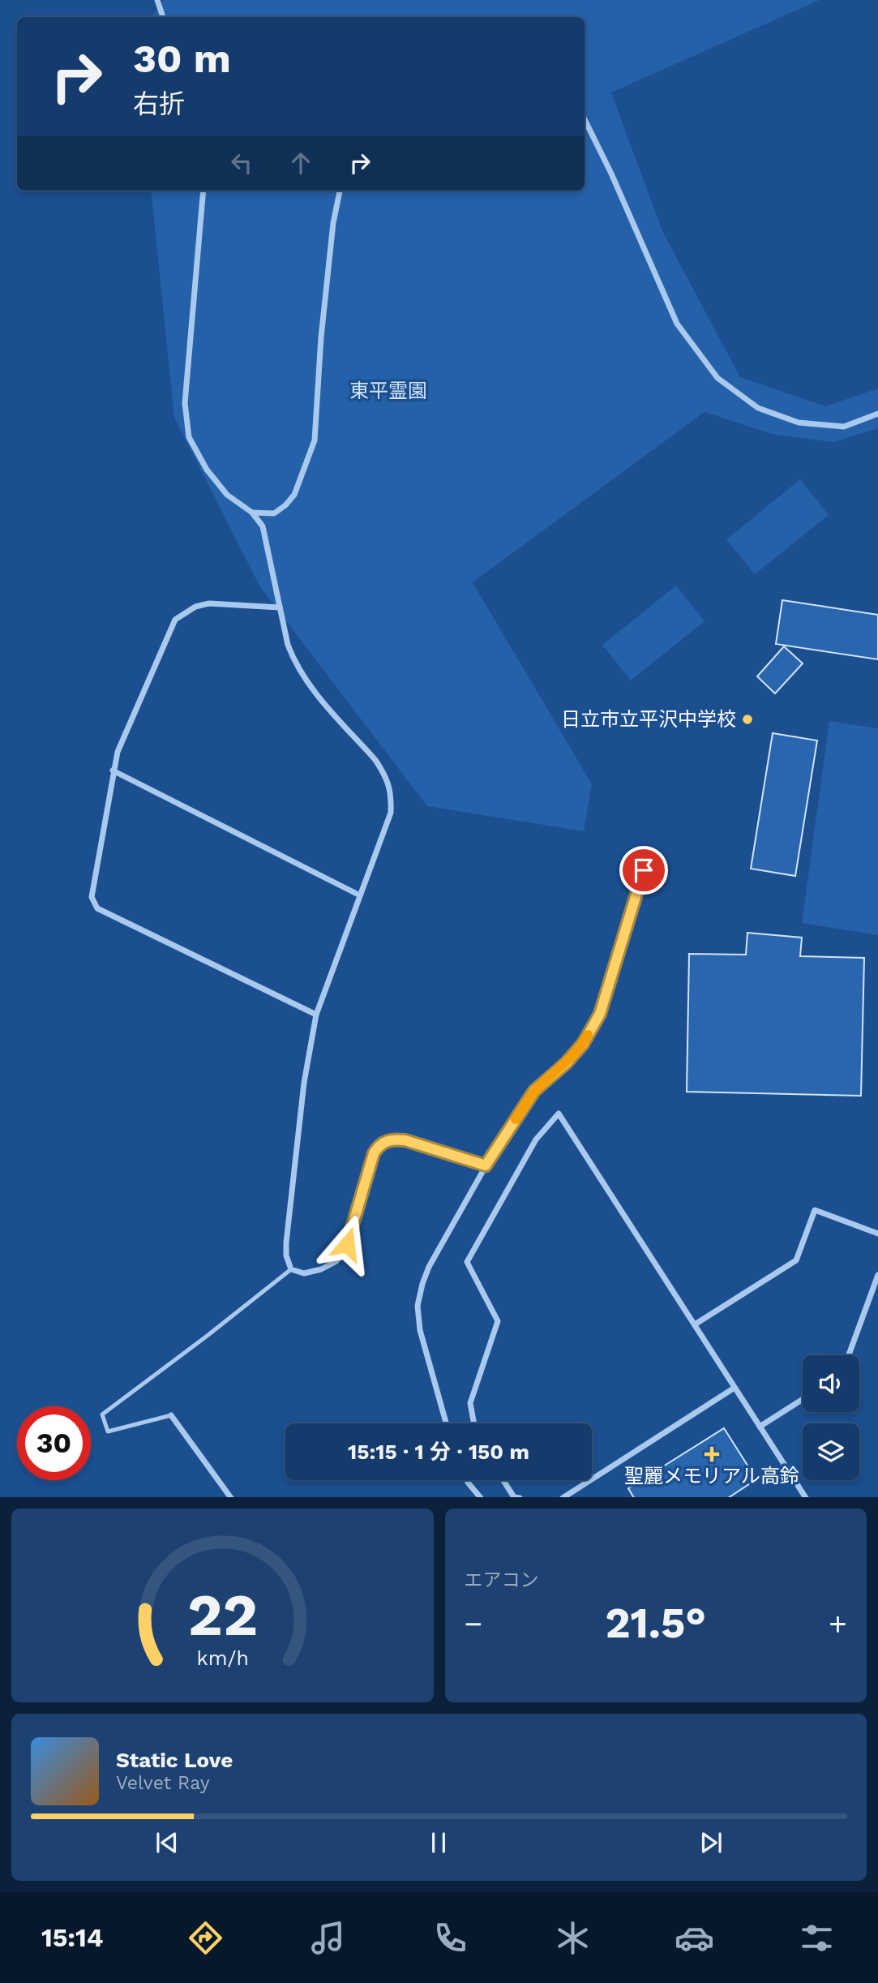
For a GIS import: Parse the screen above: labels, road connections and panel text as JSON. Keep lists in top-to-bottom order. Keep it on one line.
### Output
{"parks":["東平霊園"],"places":{"other":["日立市立平沢中学校"],"health":["聖麗メモリアル高鈴"]},"page":{"turn":["30 m","右折"],"limit":"30","trip":"15:15 · 1 分 · 150 m","tile":"エアコン","heat":["−","21.5°","+"],"song":["Static Love","Velvet Ray"],"tabs":"15:14","gauge":["22","km/h"]}}
